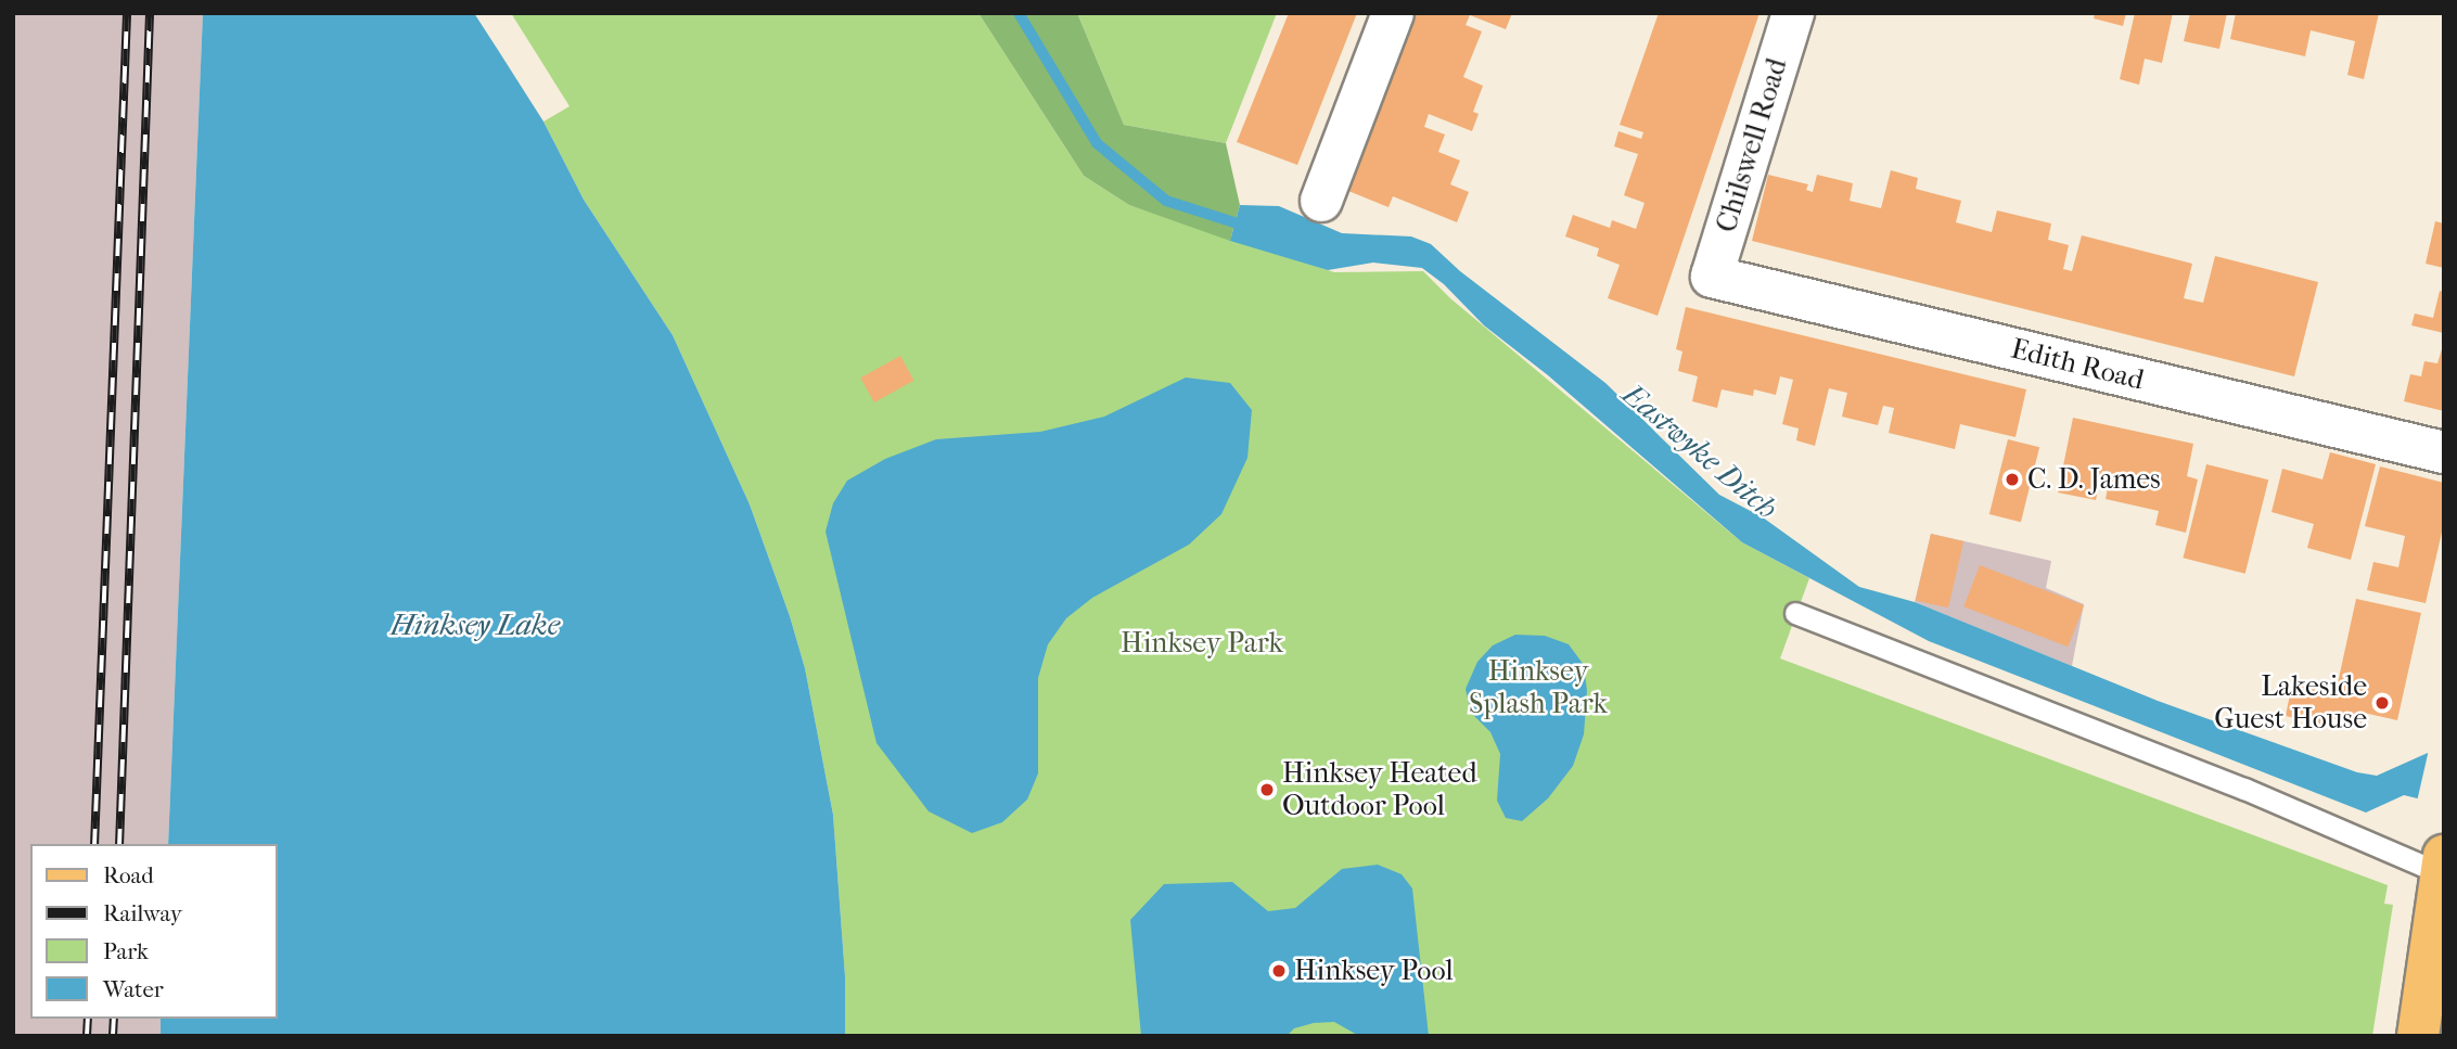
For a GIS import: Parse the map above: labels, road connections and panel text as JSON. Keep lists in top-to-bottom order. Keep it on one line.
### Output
{"streets":{"street":["Chilswell Road","Edith Road"]},"crossings":[["Chilswell Road","Edith Road"]],"water":["Eastwyke Ditch","Hinksey Lake"],"parks":["Hinksey Park","Hinksey Splash Park"],"places":["C. D. James","Lakeside Guest House","Hinksey Heated Outdoor Pool","Hinksey Pool"],"legend":["Road","Railway","Park","Water"]}
